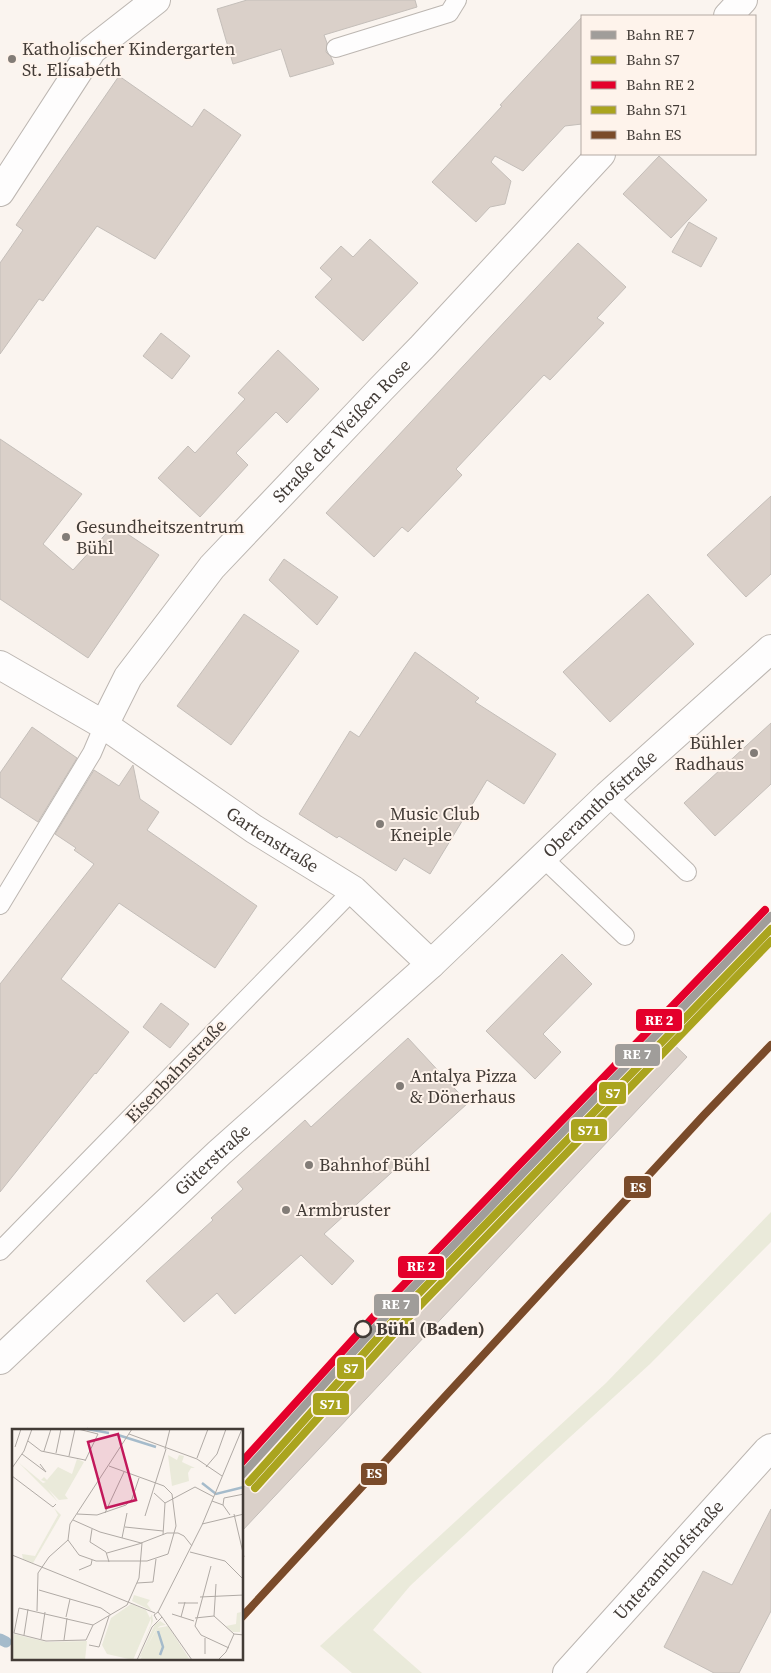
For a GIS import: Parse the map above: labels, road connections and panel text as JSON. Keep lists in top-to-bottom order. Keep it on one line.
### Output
{"streets":{"street":["Straße der Weißen Rose","Oberamthofstraße","Gartenstraße","Güterstraße","Unteramthofstraße"],"lane":["Eisenbahnstraße"]},"crossings":[["Straße der Weißen Rose","Gartenstraße"],["Oberamthofstraße","Gartenstraße"],["Oberamthofstraße","Güterstraße"],["Gartenstraße","Eisenbahnstraße"],["Gartenstraße","Güterstraße"]],"places":["Katholischer Kindergarten St. Elisabeth","Gesundheitszentrum Bühl","Bühler Radhaus","Music Club Kneiple","Antalya Pizza & Dönerhaus","Bahnhof Bühl","Armbruster","Bühl (Baden)"],"lines":["rail line S7","rail line S71","rail line ES"],"legend":["Bahn RE 7","Bahn S7","Bahn RE 2","Bahn S71","Bahn ES"]}
